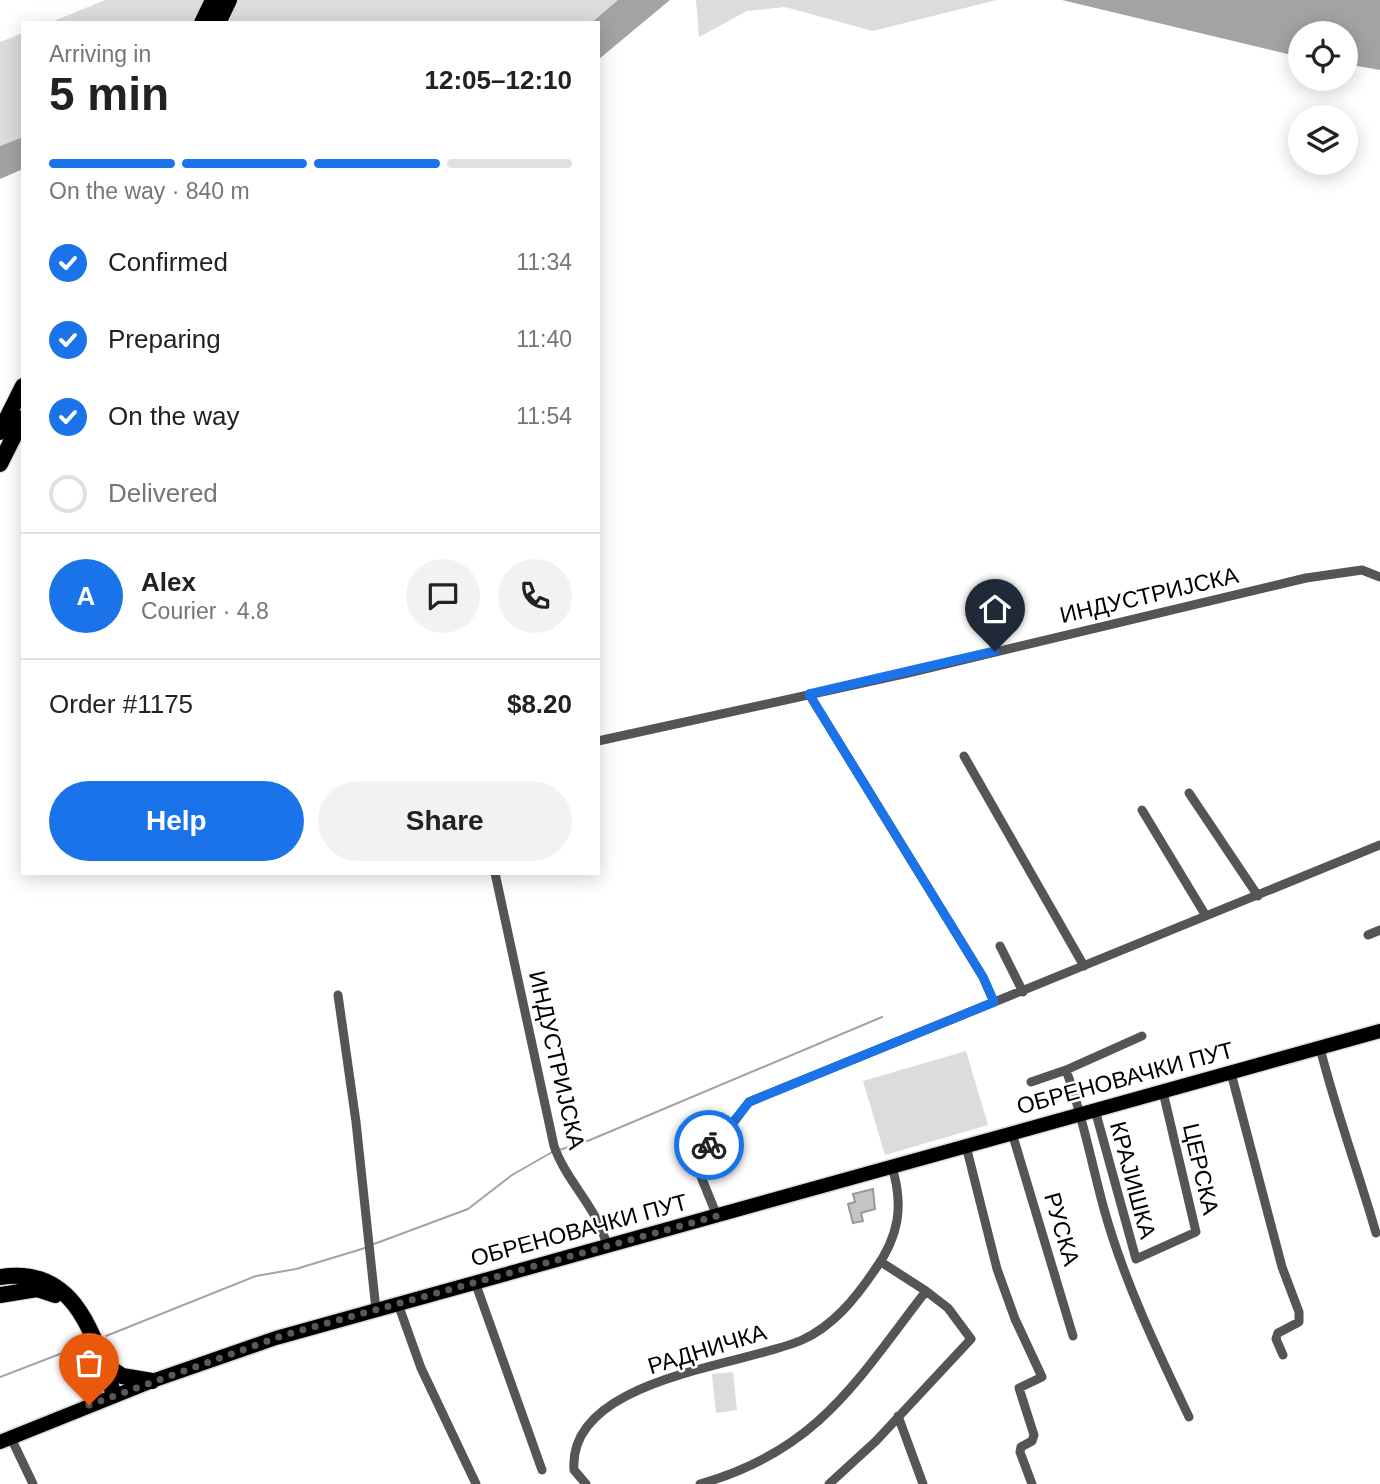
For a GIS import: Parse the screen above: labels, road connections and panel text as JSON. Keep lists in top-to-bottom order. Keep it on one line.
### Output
{"streets":{"main road":["ОБРЕНОВАЧКИ ПУТ"],"street":["ИНДУСТРИЈСКА","ЦЕРСКА","КРАЈИШКА","РУСКА","РАДНИЧКА"]},"crossings":[["ИНДУСТРИЈСКА","ОБРЕНОВАЧКИ ПУТ"],["ОБРЕНОВАЧКИ ПУТ","ЦЕРСКА"],["ОБРЕНОВАЧКИ ПУТ","КРАЈИШКА"],["ОБРЕНОВАЧКИ ПУТ","РУСКА"],["ОБРЕНОВАЧКИ ПУТ","РАДНИЧКА"],["ЦЕРСКА","КРАЈИШКА"]],"page":{"heading":["5 min","Arriving in","12:05–12:10"],"panel":["Alex","Courier · 4.8","Order #1175","$8.20"],"bar":"On the way · 840 m","list":[["Confirmed","11:34"],["Preparing","11:40"],["On the way","11:54"],"Delivered"],"round":"A","buttons":["Help","Share"]}}
